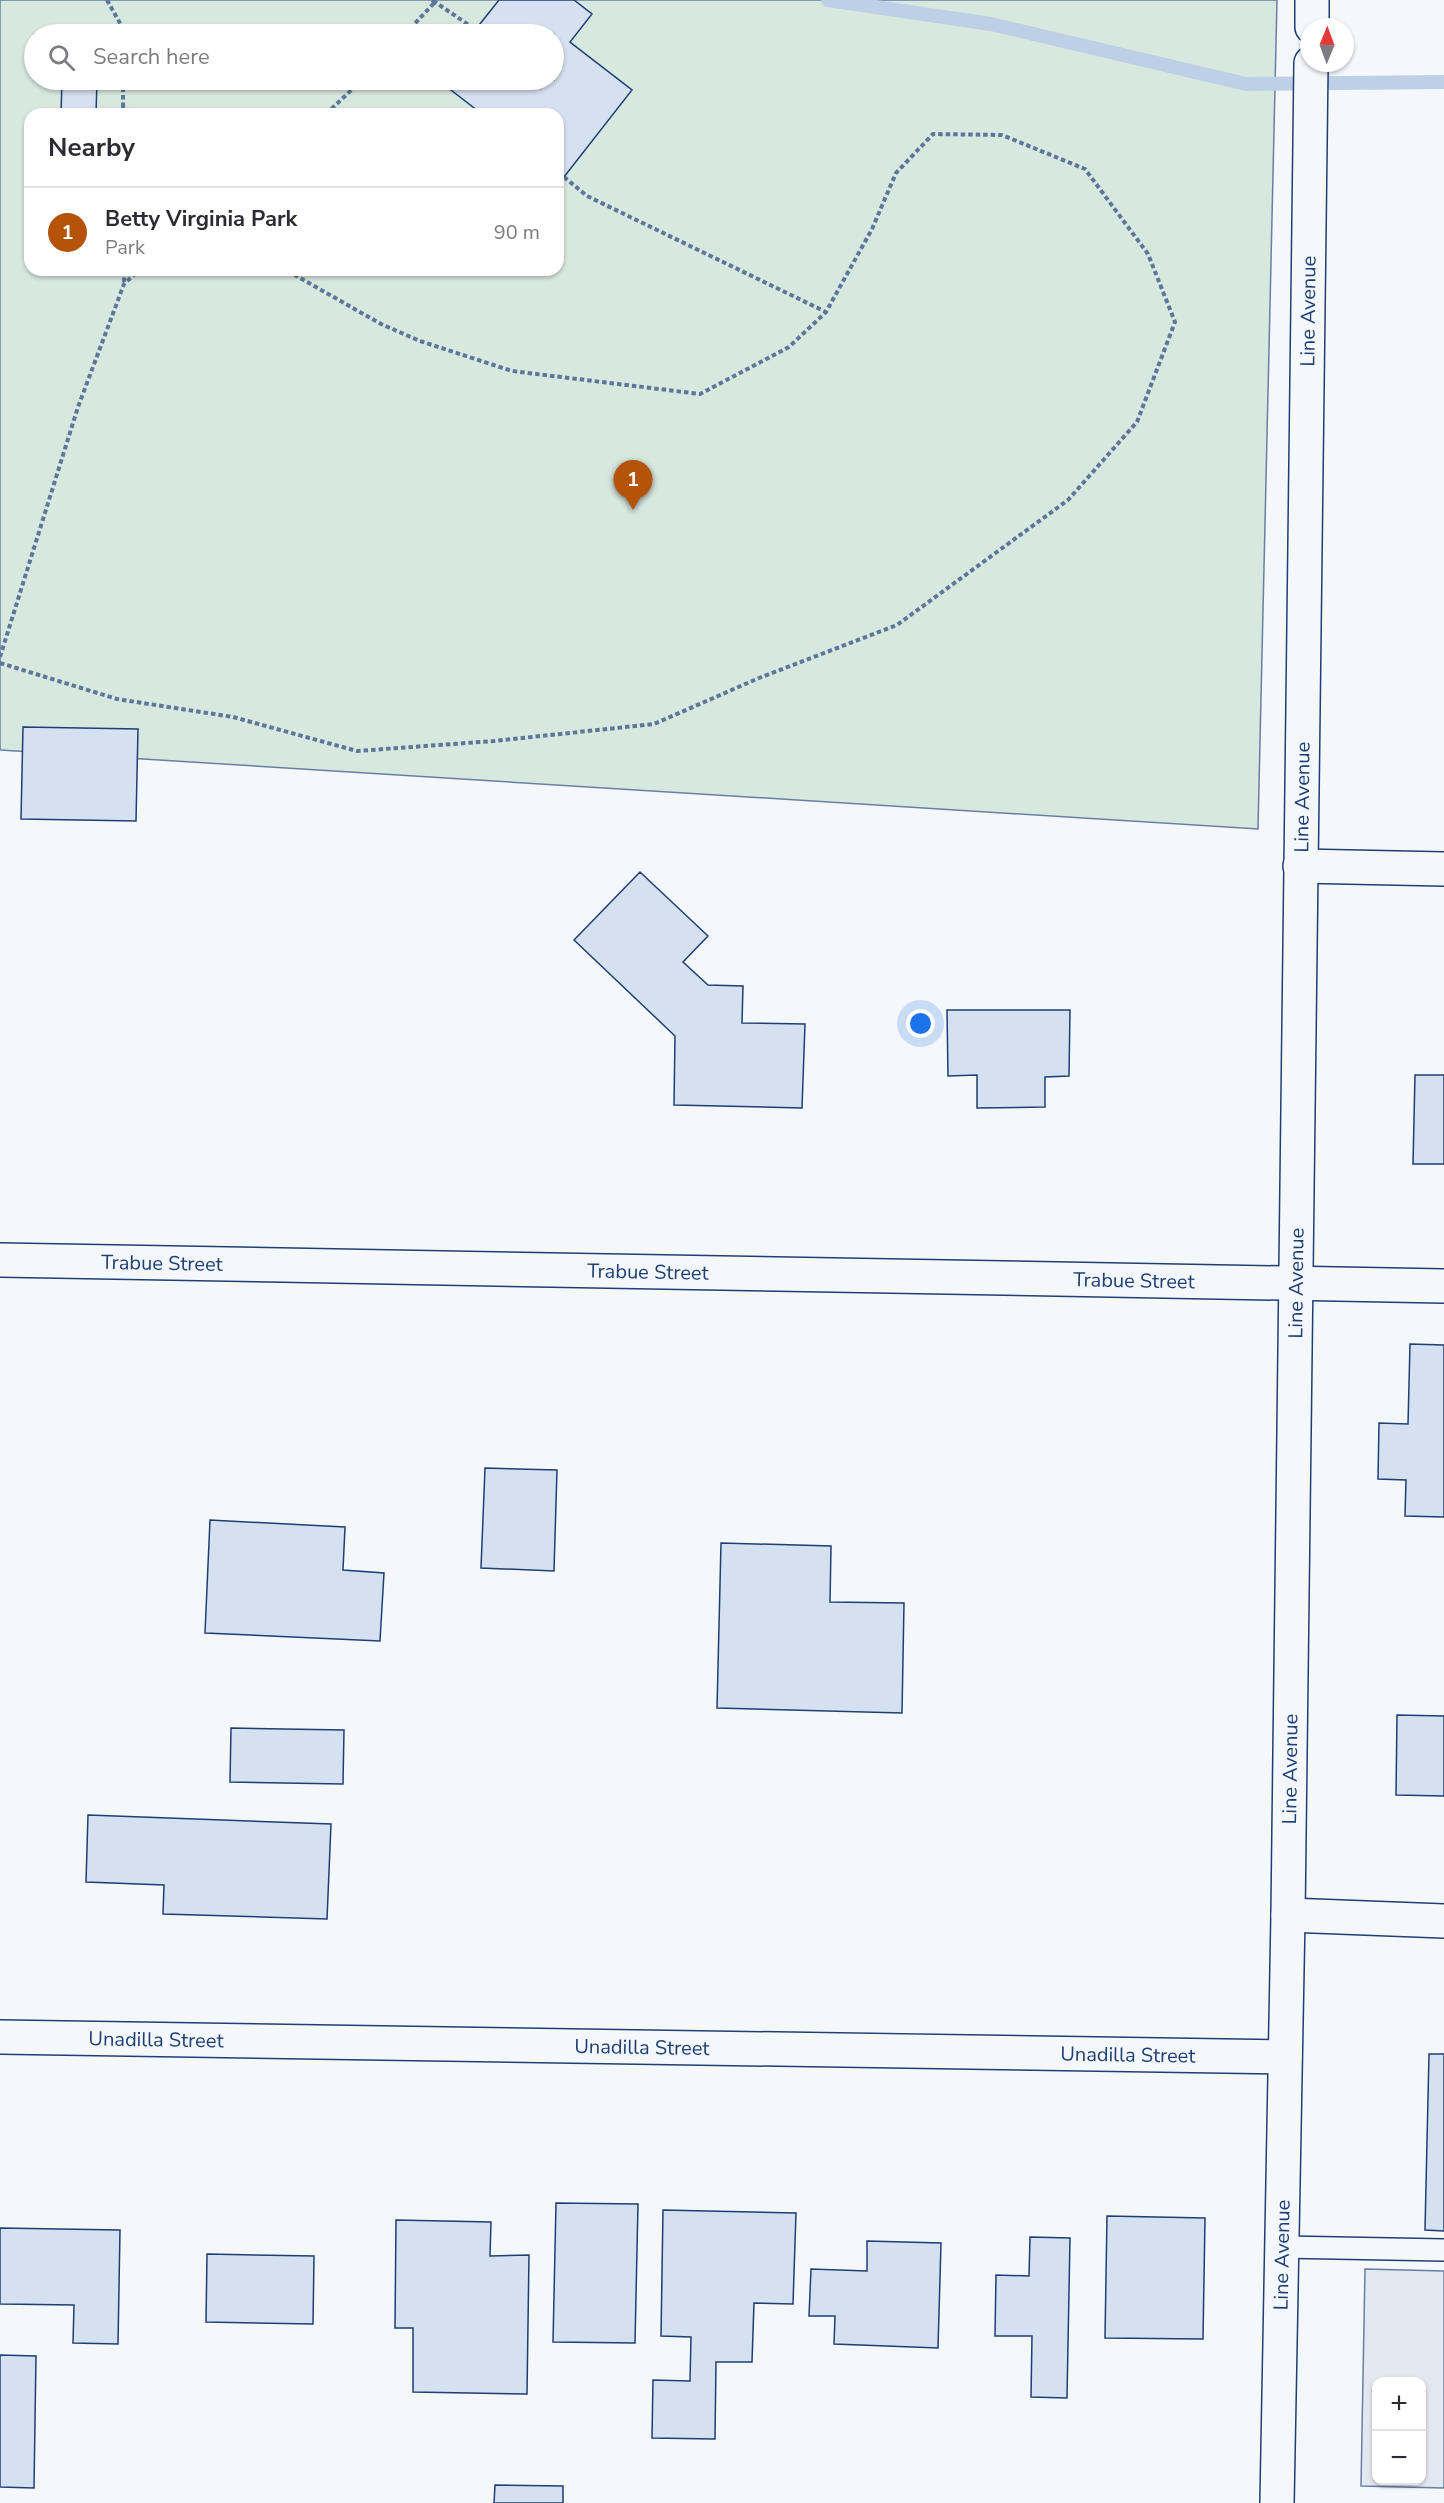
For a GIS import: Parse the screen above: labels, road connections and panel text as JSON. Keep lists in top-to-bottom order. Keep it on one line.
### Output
{"streets":{"street":["Line Avenue","Trabue Street","Unadilla Street"]},"crossings":[["Line Avenue","Trabue Street"],["Line Avenue","Unadilla Street"]],"north":"top","page":{"search":"Search here","heading":"Nearby","list":[{"mark":"1","name":"Betty Virginia Park","note":"Park","value":"90 m"}],"pins":"1","map_buttons":["+","−"]}}
